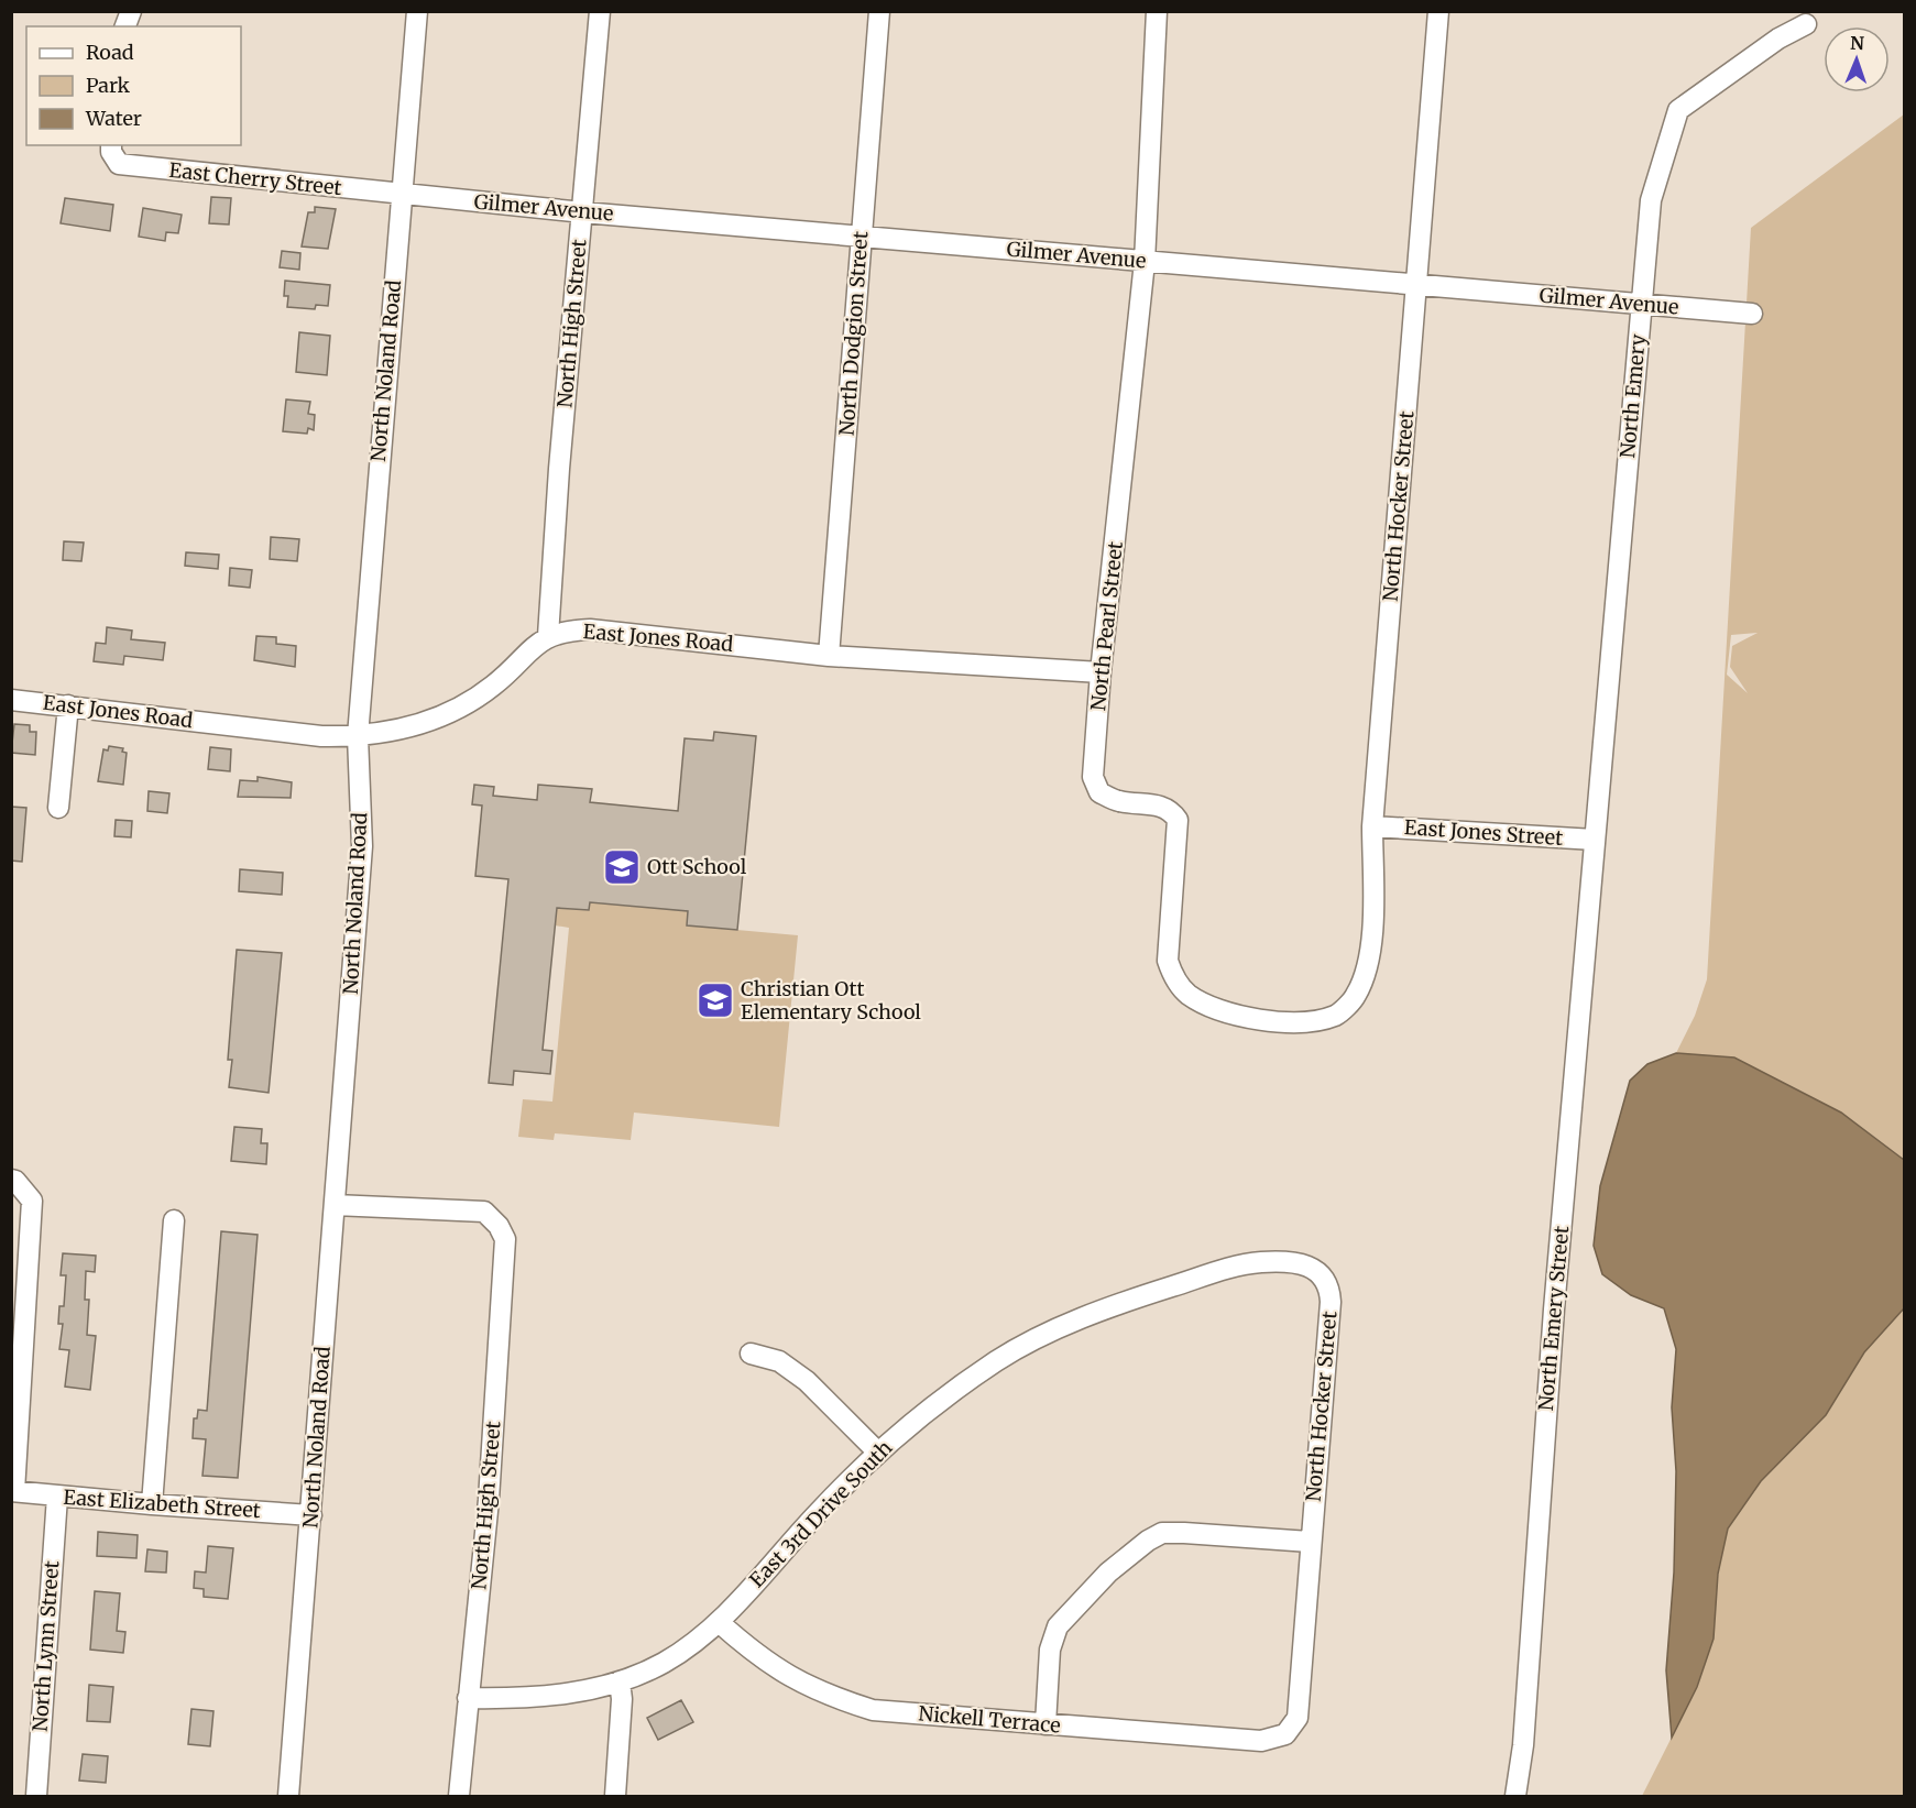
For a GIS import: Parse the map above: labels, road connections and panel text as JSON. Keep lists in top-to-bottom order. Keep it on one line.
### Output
{"streets":{"street":["East Cherry Street","Gilmer Avenue","North High Street","North Dodgion Street","North Noland Road","North Emery","North Hocker Street","North Pearl Street","East Jones Road","East Jones Street","North Emery Street","East Elizabeth Street","East 3rd Drive South","North Lynn Street","Nickell Terrace"]},"crossings":[["East Cherry Street","Gilmer Avenue"],["East Cherry Street","North Noland Road"],["Gilmer Avenue","North High Street"],["Gilmer Avenue","North Dodgion Street"],["Gilmer Avenue","North Noland Road"],["Gilmer Avenue","North Emery"],["Gilmer Avenue","North Hocker Street"],["Gilmer Avenue","North Pearl Street"],["North High Street","North Noland Road"],["North High Street","East Jones Road"],["North High Street","East 3rd Drive South"],["North Dodgion Street","East Jones Road"],["North Noland Road","East Jones Road"],["North Noland Road","East Elizabeth Street"],["North Emery","East Jones Street"],["North Emery","North Emery Street"],["North Hocker Street","North Pearl Street"],["North Hocker Street","East Jones Street"],["North Hocker Street","East 3rd Drive South"],["North Hocker Street","Nickell Terrace"],["North Pearl Street","East Jones Road"],["East Jones Street","North Emery Street"],["East Elizabeth Street","North Lynn Street"],["East 3rd Drive South","Nickell Terrace"]],"places":{"school or university":["Ott School","Christian Ott Elementary School"]},"legend":["Road","Park","Water"],"north":"top"}
